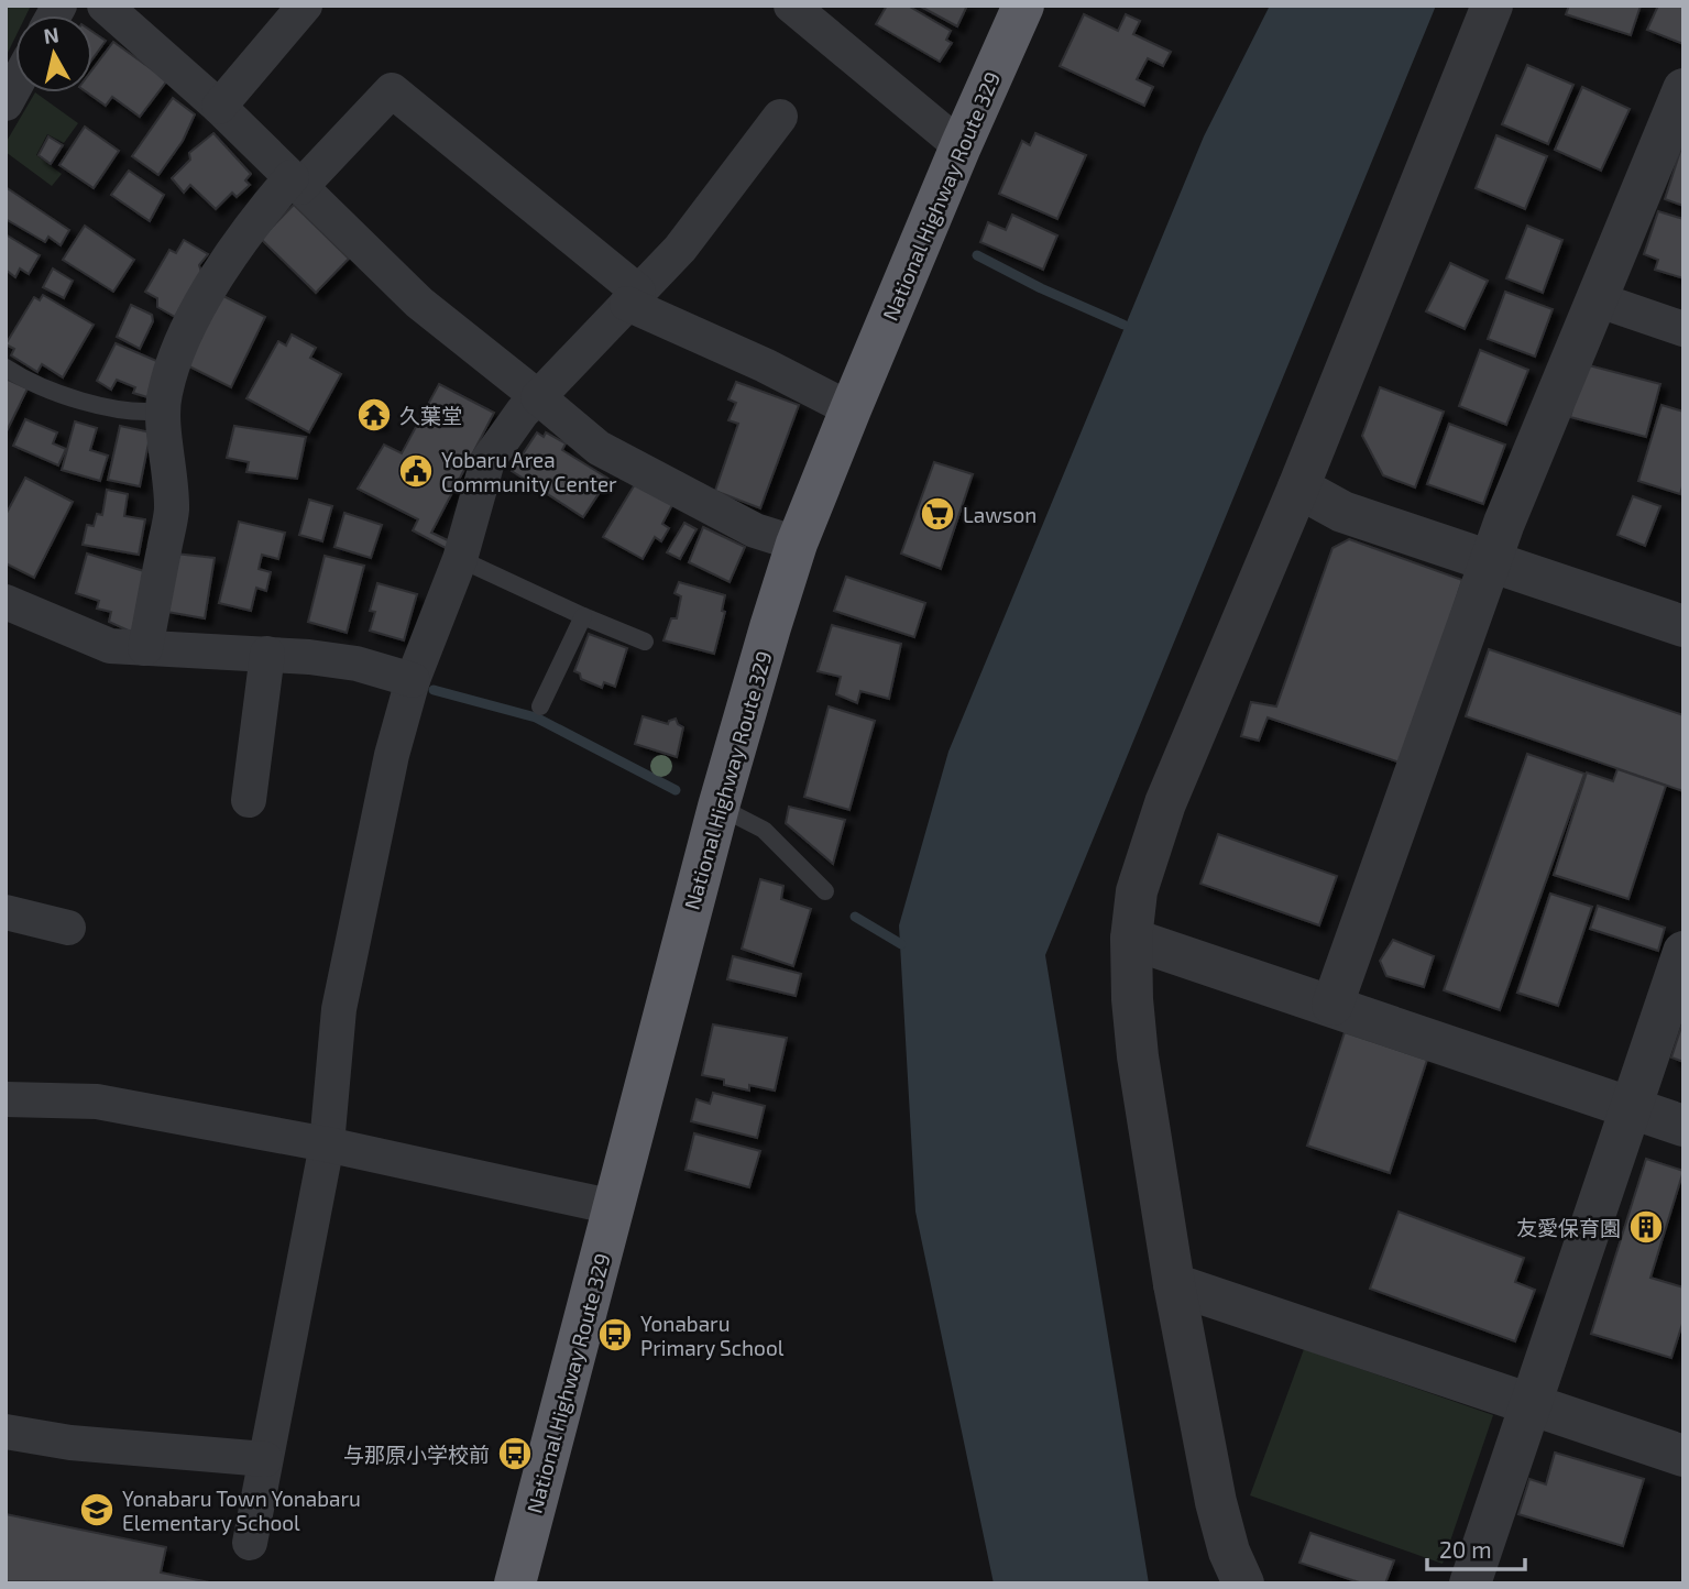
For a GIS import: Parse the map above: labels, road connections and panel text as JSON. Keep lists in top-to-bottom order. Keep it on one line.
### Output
{"streets":{"highway":["National Highway Route 329"]},"places":{"temple":["久葉堂"],"public building":["Yobaru Area Community Center"],"supermarket":["Lawson"],"building":["友愛保育園"],"bus stop":["Yonabaru Primary School","与那原小学校前"],"school or university":["Yonabaru Town Yonabaru Elementary School"]},"scale_bar":"20 m","north":"top"}
